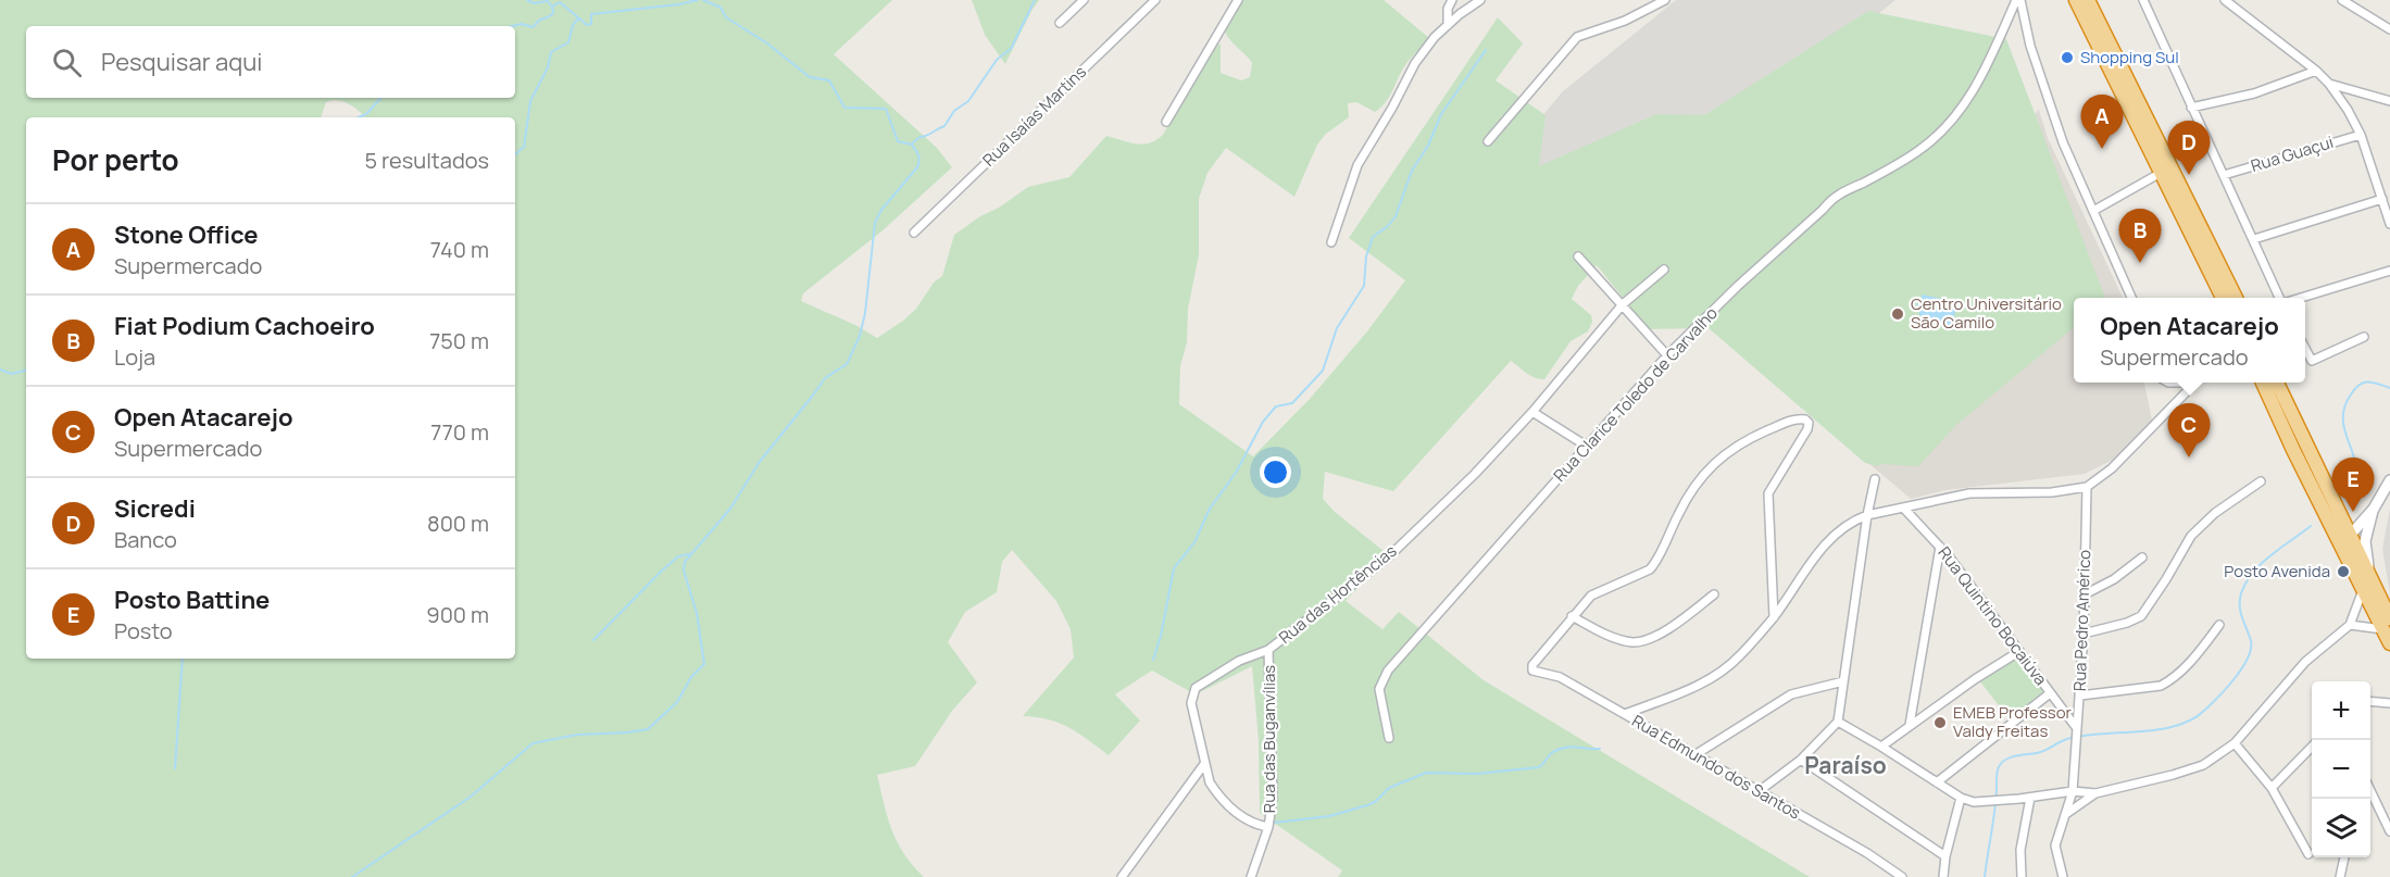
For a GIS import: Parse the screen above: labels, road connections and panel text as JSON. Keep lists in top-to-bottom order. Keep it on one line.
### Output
{"streets":{"street":["Rua Isaías Martins","Rua Guaçui","Rua Clarice Toledo de Carvalho","Rua das Hortências","Rua Quintino Bocaiúva","Rua Pedro Américo","Rua das Buganvílias","Rua Edmundo dos Santos"]},"crossings":[["Rua das Hortências","Rua das Buganvílias"],["Rua Quintino Bocaiúva","Rua Pedro Américo"]],"districts":["Paraíso"],"places":["Shopping Sul","Centro Universitário São Camilo","Posto Avenida","EMEB Professor Valdy Freitas"],"page":{"search":"Pesquisar aqui","pins":["A","D","B","C","E"],"heading":["Por perto","5 resultados"],"list":[{"mark":"A","name":"Stone Office","note":"Supermercado","value":"740 m"},{"mark":"B","name":"Fiat Podium Cachoeiro","note":"Loja","value":"750 m"},{"mark":"C","name":"Open Atacarejo","note":"Supermercado","value":"770 m"},{"mark":"D","name":"Sicredi","note":"Banco","value":"800 m"},{"mark":"E","name":"Posto Battine","note":"Posto","value":"900 m"}],"popup":["Open Atacarejo","Supermercado"],"map_buttons":["+","−"]}}
